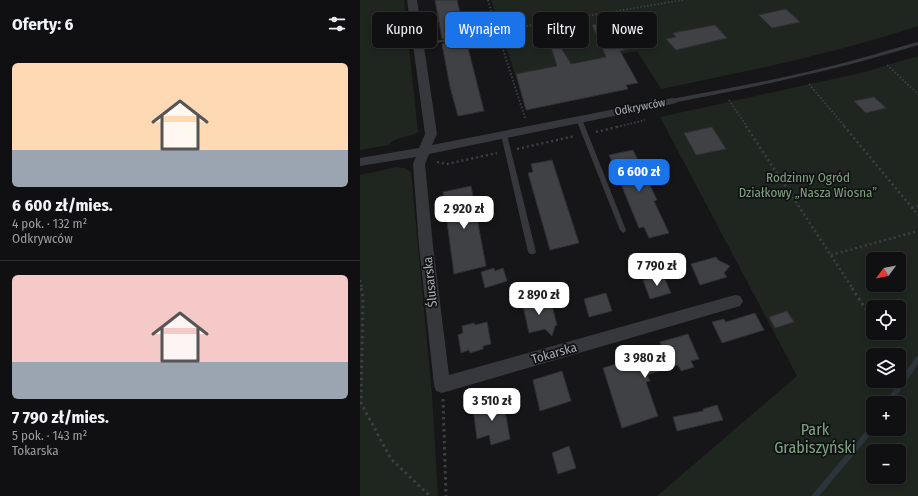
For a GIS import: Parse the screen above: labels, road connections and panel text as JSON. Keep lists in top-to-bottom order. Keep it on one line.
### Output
{"streets":{"street":["Odkrywców","Ślusarska","Tokarska"]},"crossings":[["Odkrywców","Ślusarska"],["Ślusarska","Tokarska"]],"parks":["Rodzinny Ogród Działkowy „Nasza Wiosna”","Park Grabiszyński"],"north":"bottom left","page":{"heading":"Oferty: 6","chip":["Kupno","Wynajem","Filtry","Nowe"],"list":[{"name":"6 600 zł/mies.","note":"4 pok. · 132 m² · Odkrywców"},{"name":"7 790 zł/mies.","note":"5 pok. · 143 m² · Tokarska"}],"price":["6 600 zł","2 920 zł","7 790 zł","2 890 zł","3 980 zł","3 510 zł"],"map_buttons":["+","−"]}}
